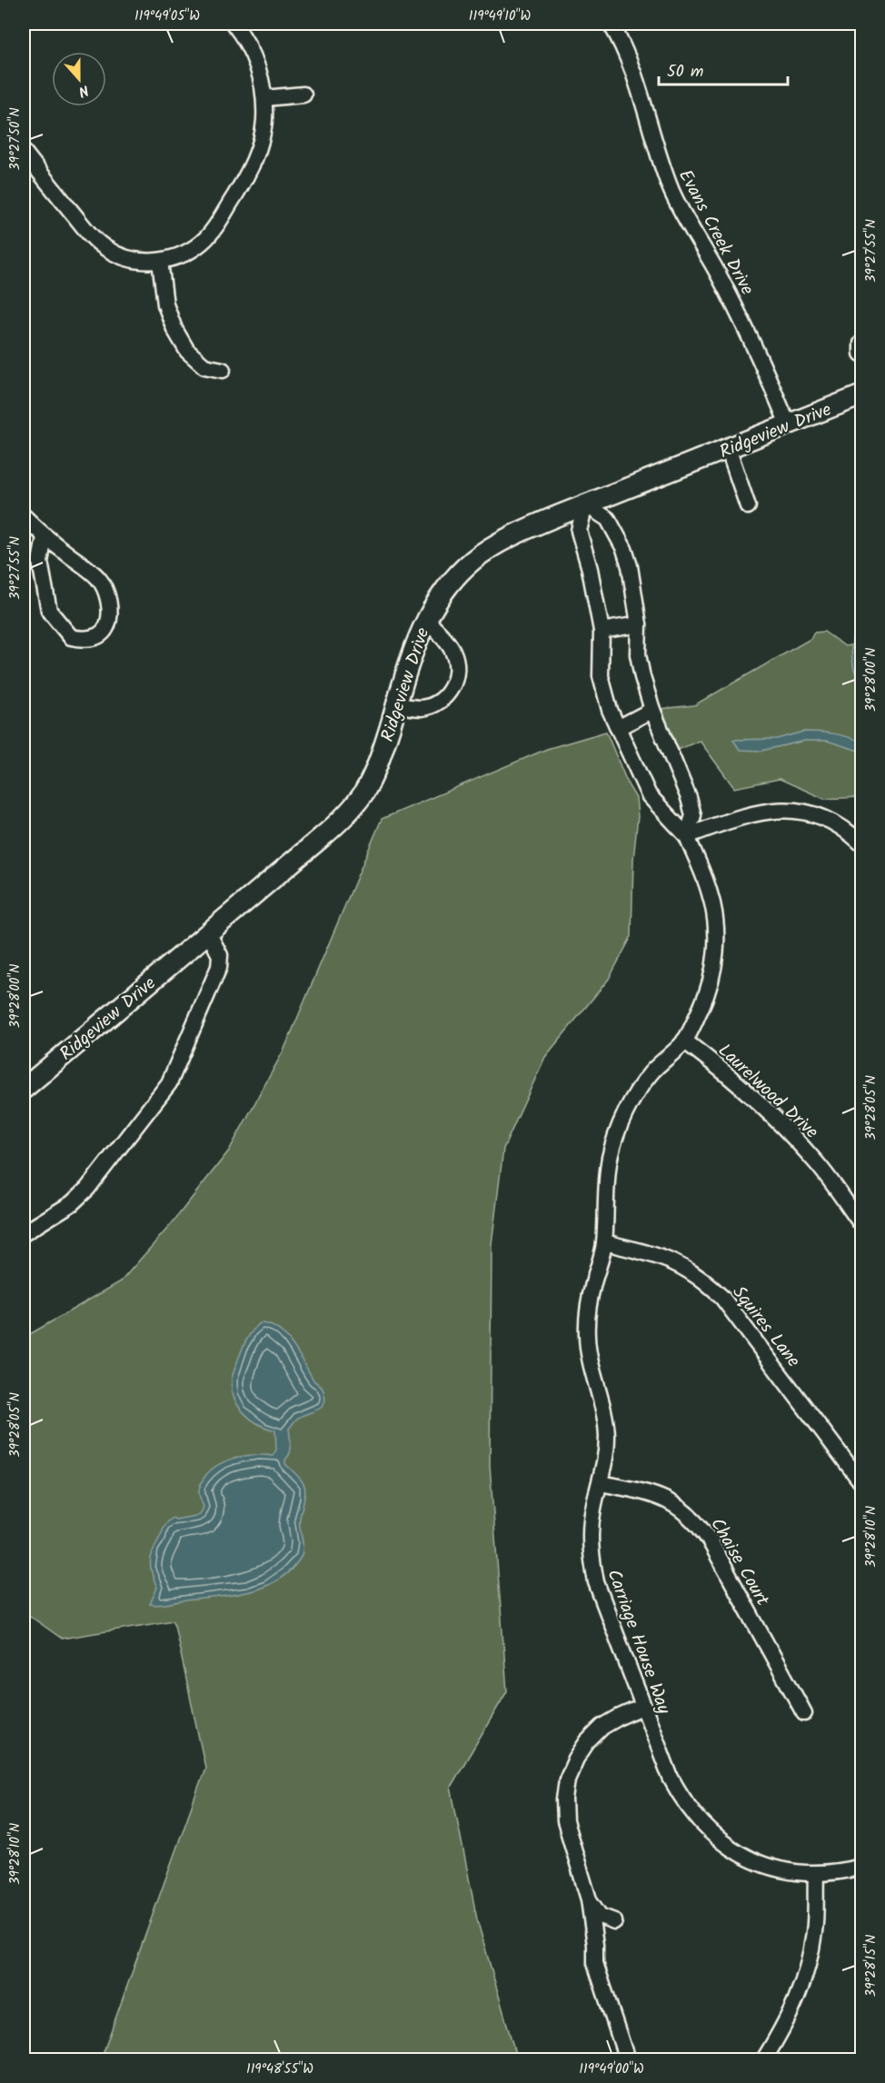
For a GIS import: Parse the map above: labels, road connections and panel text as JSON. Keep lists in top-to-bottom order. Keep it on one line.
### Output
{"streets":{"street":["Evans Creek Drive","Ridgeview Drive","Laurelwood Drive","Squires Lane","Chaise Court","Carriage House Way"]},"crossings":[["Evans Creek Drive","Ridgeview Drive"],["Ridgeview Drive","Carriage House Way"],["Laurelwood Drive","Carriage House Way"],["Squires Lane","Carriage House Way"],["Chaise Court","Carriage House Way"]],"scale_bar":"50 m","north":"bottom","coordinates":["119°49'05\"W","119°49'10\"W","39°27'50\"N","39°27'55\"N","39°28'00\"N","39°28'05\"N","39°28'10\"N","39°28'15\"N","119°48'55\"W","119°49'00\"W"]}
